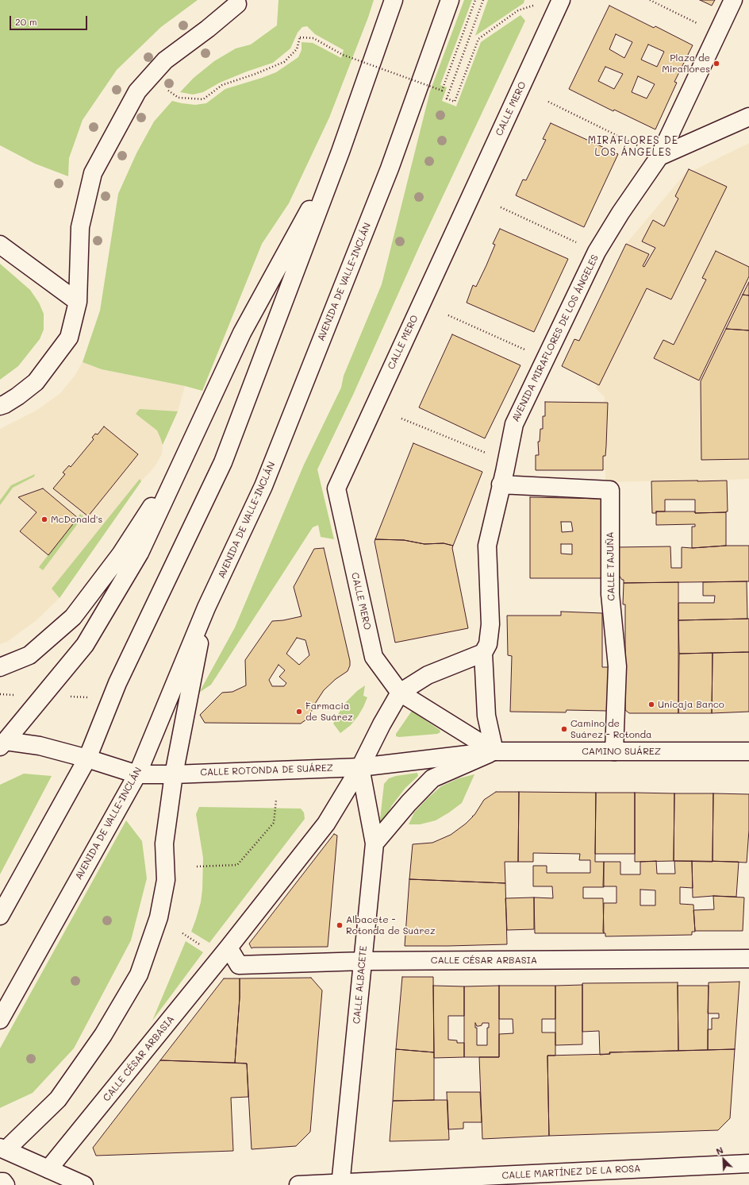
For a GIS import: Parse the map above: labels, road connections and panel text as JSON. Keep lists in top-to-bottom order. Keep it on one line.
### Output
{"streets":{"main road":["CALLE MERO","AVENIDA DE VALLE-INCLÁN","AVENIDA MIRAFLORES DE LOS ÁNGELES","CALLE TAJUÑA","CAMINO SUÁREZ","CALLE ROTONDA DE SUÁREZ","CALLE CÉSAR ARBASIA","CALLE ALBACETE","CALLE MARTÍNEZ DE LA ROSA"]},"crossings":[["AVENIDA DE VALLE-INCLÁN","CALLE ROTONDA DE SUÁREZ"],["AVENIDA MIRAFLORES DE LOS ÁNGELES","CALLE TAJUÑA"],["CALLE TAJUÑA","CAMINO SUÁREZ"],["CAMINO SUÁREZ","CALLE ROTONDA DE SUÁREZ"],["CALLE ROTONDA DE SUÁREZ","CALLE CÉSAR ARBASIA"],["CALLE ROTONDA DE SUÁREZ","CALLE ALBACETE"],["CALLE CÉSAR ARBASIA","CALLE ALBACETE"],["CALLE ALBACETE","CALLE MARTÍNEZ DE LA ROSA"]],"districts":["MIRAFLORES DE LOS ÁNGELES"],"places":["Plaza de Miraflores","McDonald's","Unicaja Banco","Farmacia de Suárez","Camino de Suárez - Rotonda","Albacete - Rotonda de Suárez"],"scale_bar":"20 m","north":"top left"}
